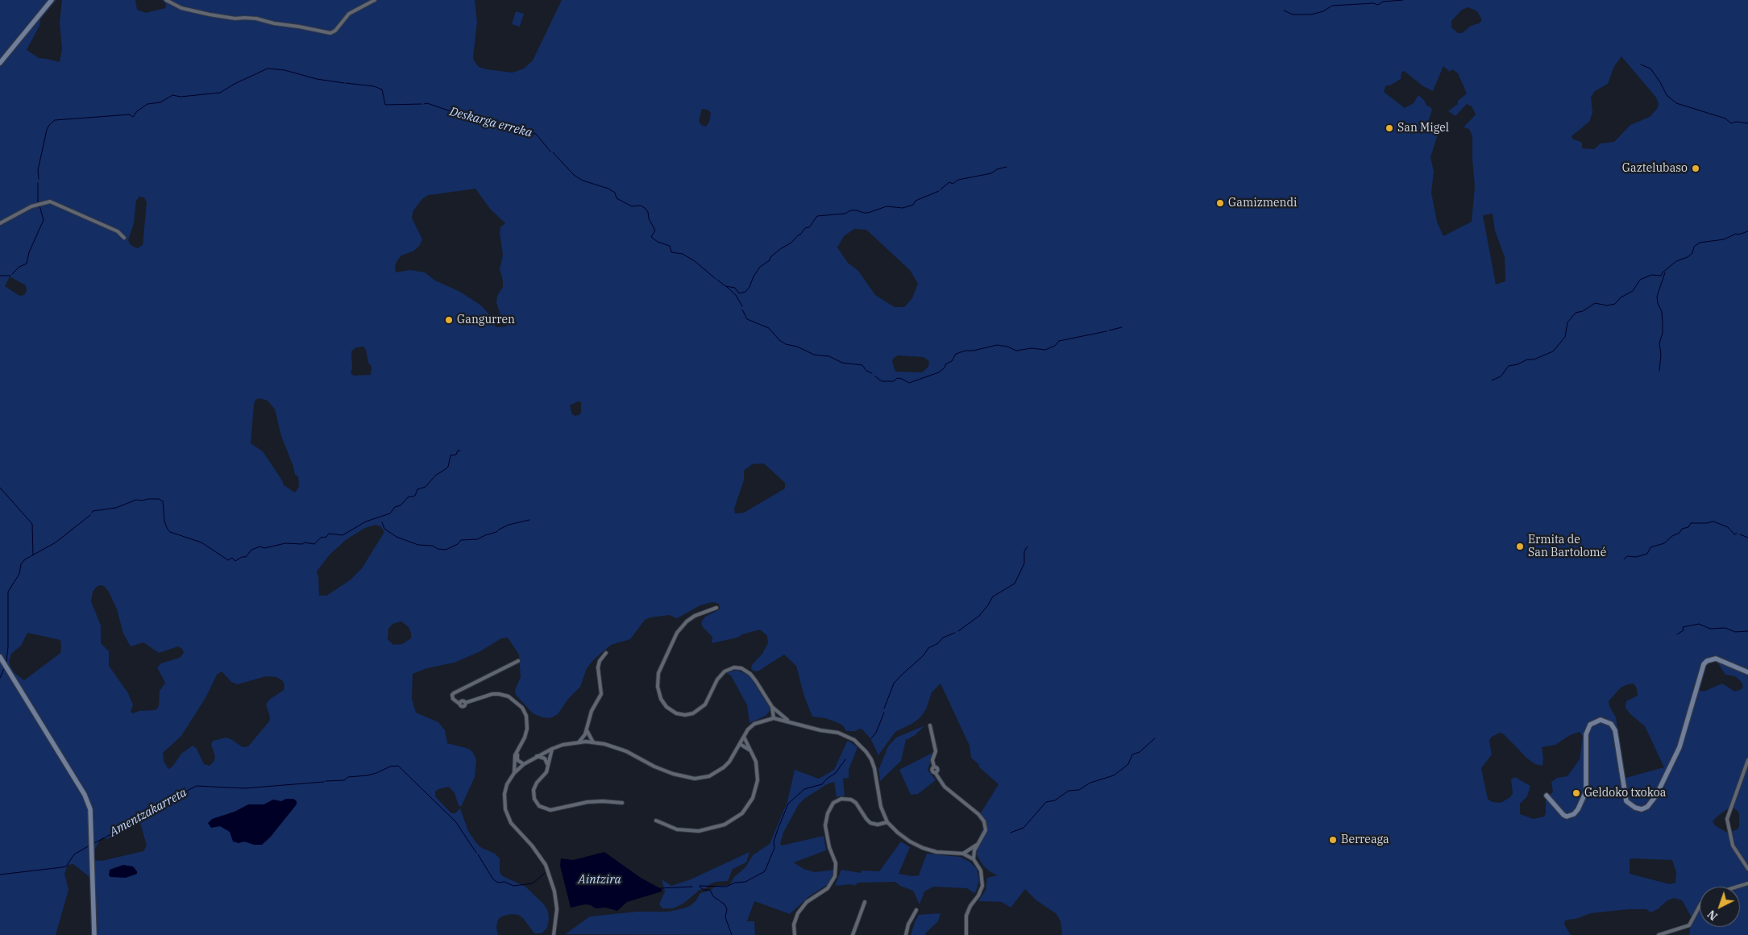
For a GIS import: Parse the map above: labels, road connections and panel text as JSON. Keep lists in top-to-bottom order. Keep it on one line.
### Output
{"water":["Deskarga erreka","Amentzakarreta","Aintzira"],"places":["San Migel","Gaztelubaso","Gamizmendi","Gangurren","Ermita de San Bartolomé","Geldoko txokoa","Berreaga"],"north":"bottom left"}
